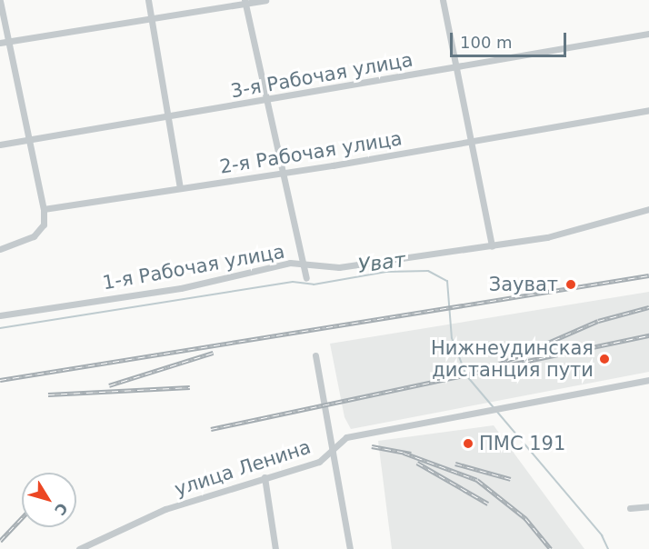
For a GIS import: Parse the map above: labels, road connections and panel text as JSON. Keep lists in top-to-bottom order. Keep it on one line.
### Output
{"streets":{"street":["3-я Рабочая улица","2-я Рабочая улица","1-я Рабочая улица","улица Ленина"]},"water":["Уват"],"places":["Зауват","Нижнеудинская дистанция пути","ПМС 191"],"scale_bar":"100 m","north":"bottom right"}
